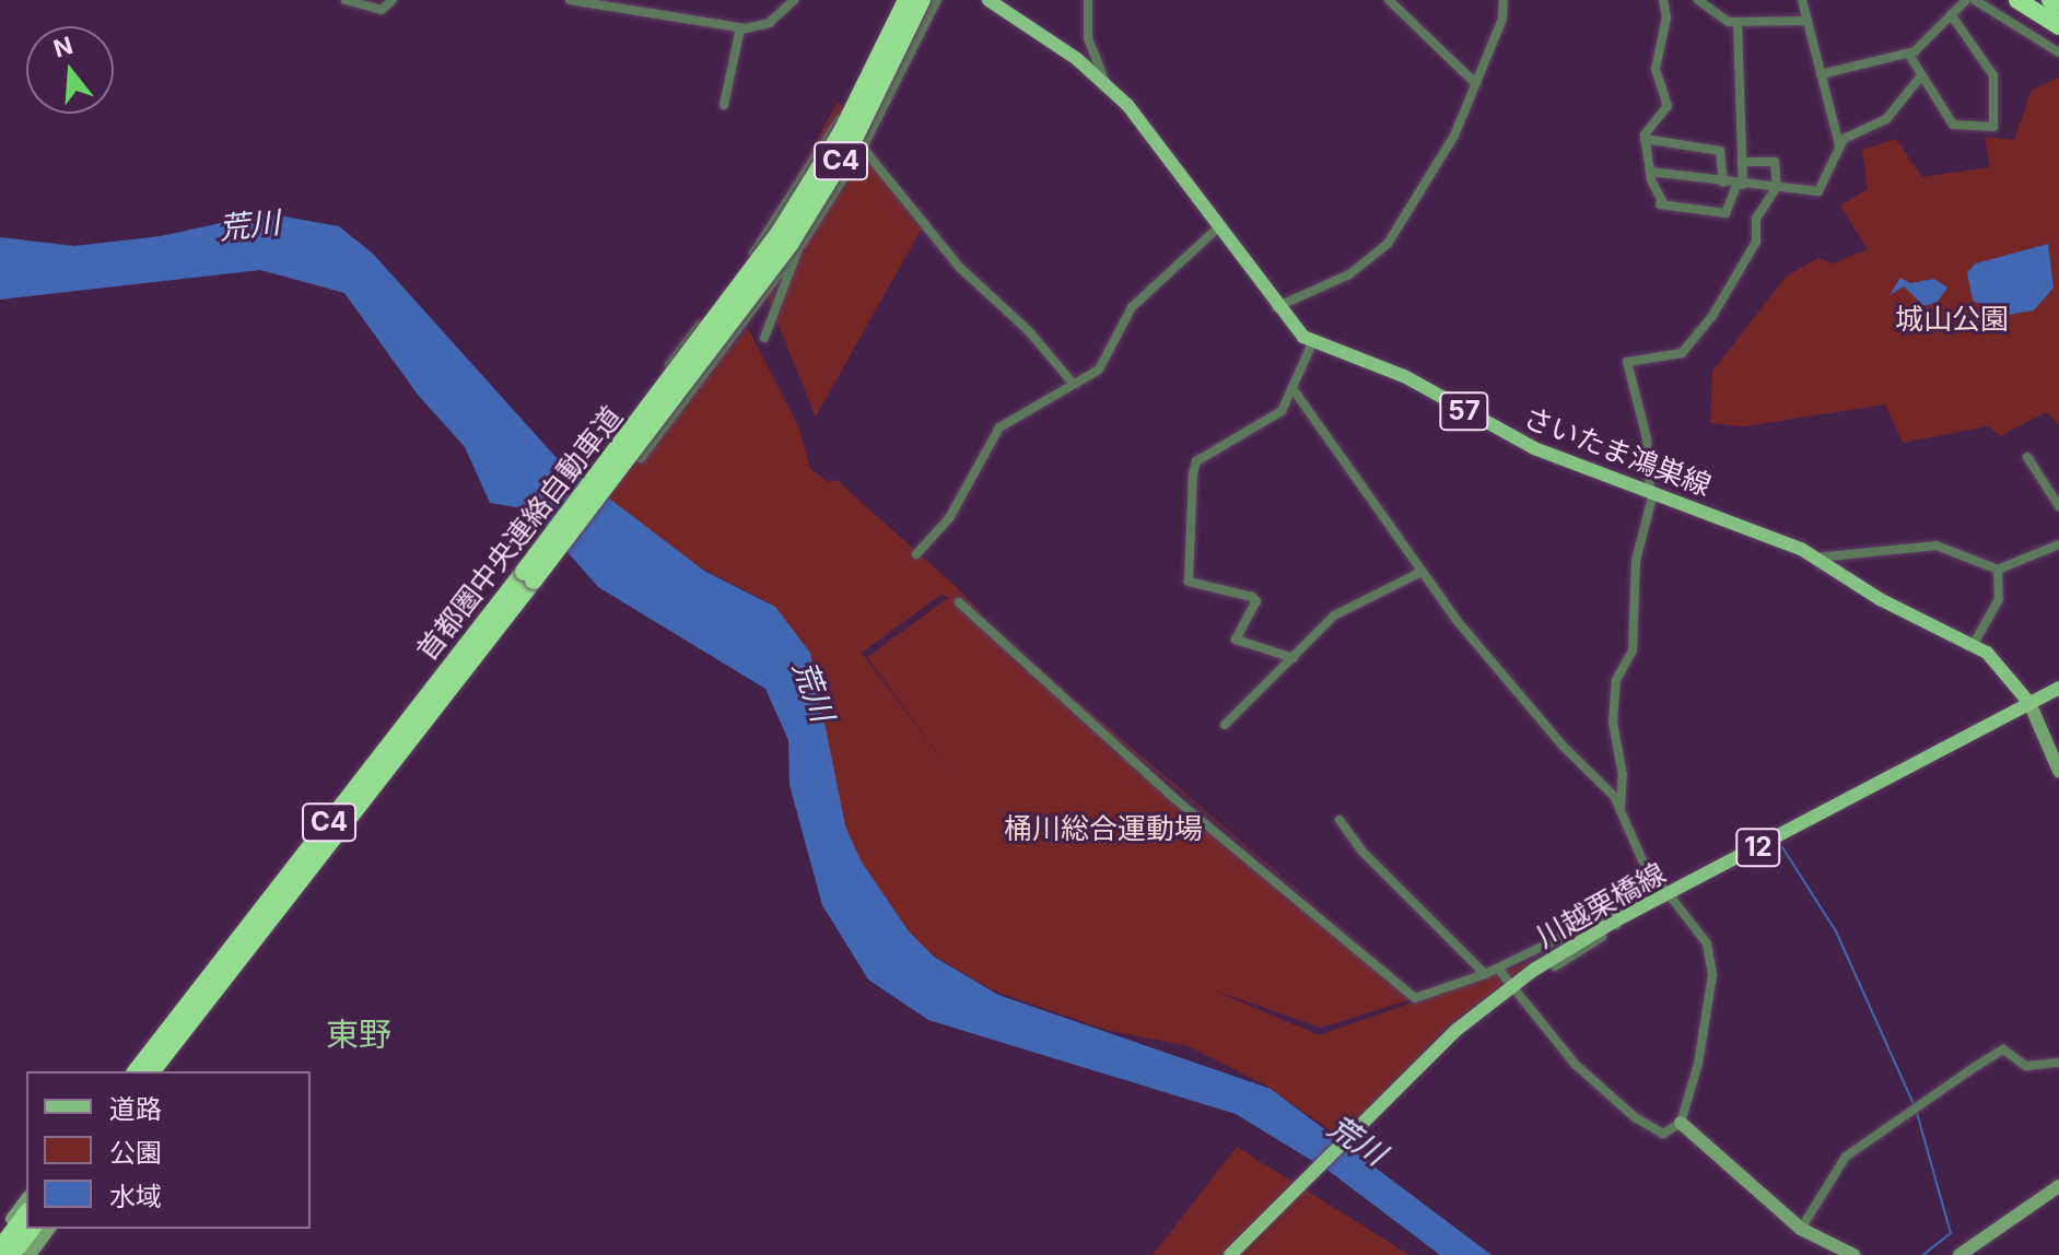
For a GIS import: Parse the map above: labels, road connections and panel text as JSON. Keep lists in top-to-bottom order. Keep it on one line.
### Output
{"streets":{"highway":["C4","首都圏中央連絡自動車道"],"main road":["57","さいたま鴻巣線","12","川越栗橋線"]},"crossings":[["さいたま鴻巣線","川越栗橋線"]],"districts":["東野"],"water":["荒川"],"parks":["城山公園","桶川総合運動場"],"legend":["道路","公園","水域"],"north":"top"}
